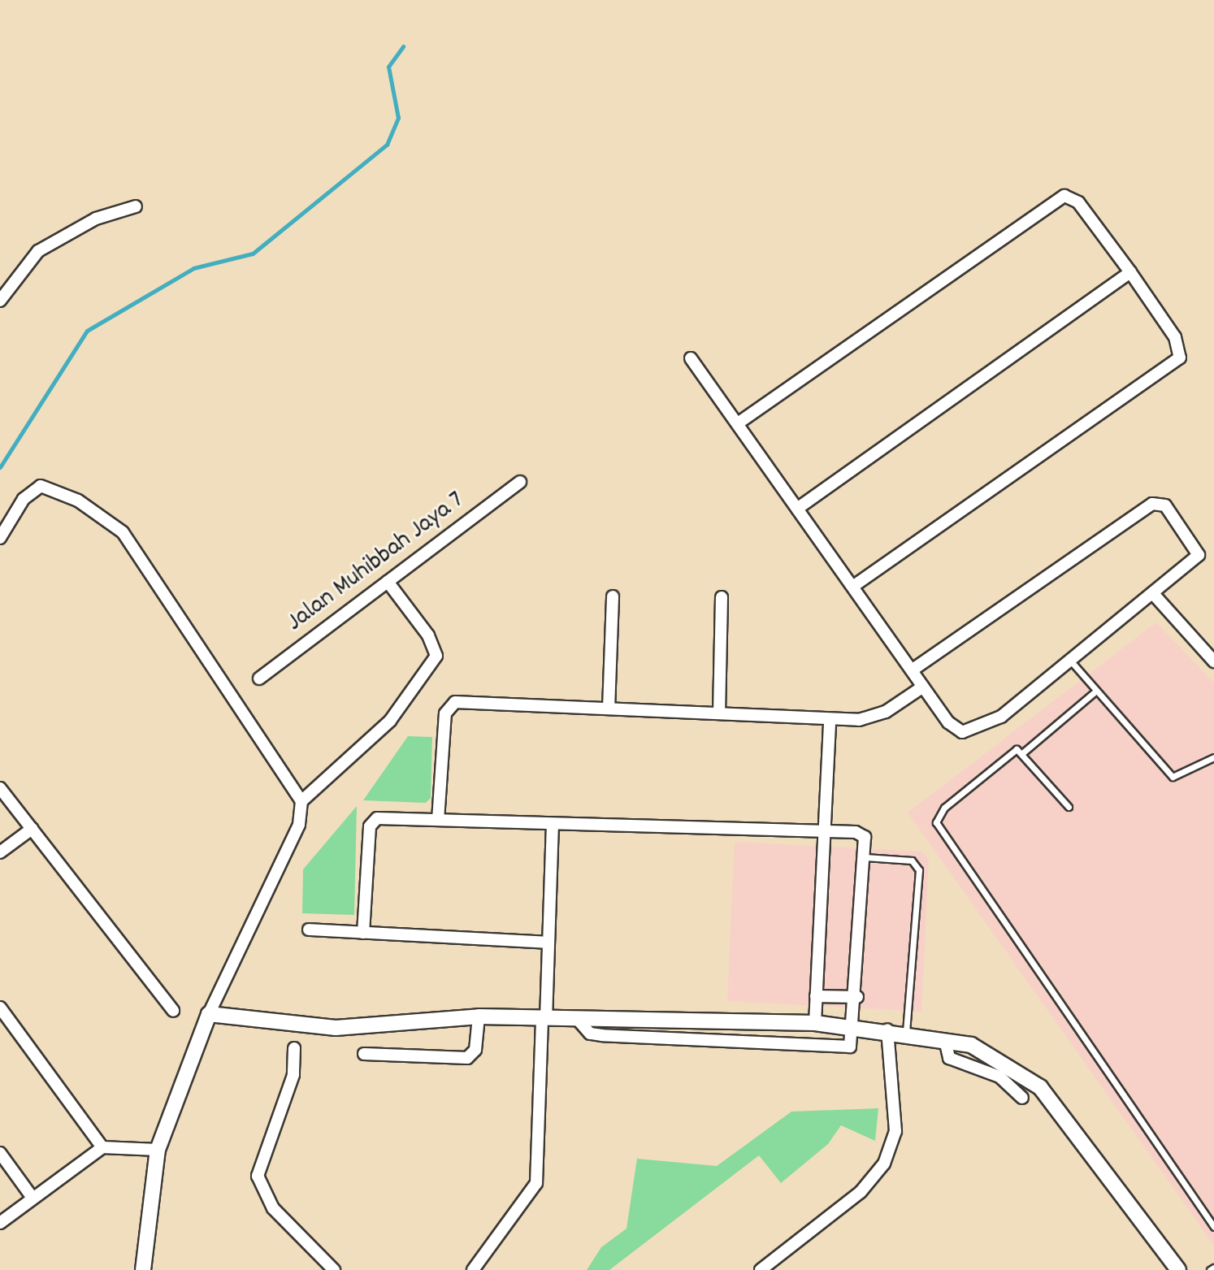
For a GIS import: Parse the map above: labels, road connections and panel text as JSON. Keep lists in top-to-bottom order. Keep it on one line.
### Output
{"streets":{"street":["Jalan Muhibbah Jaya 7"]}}
